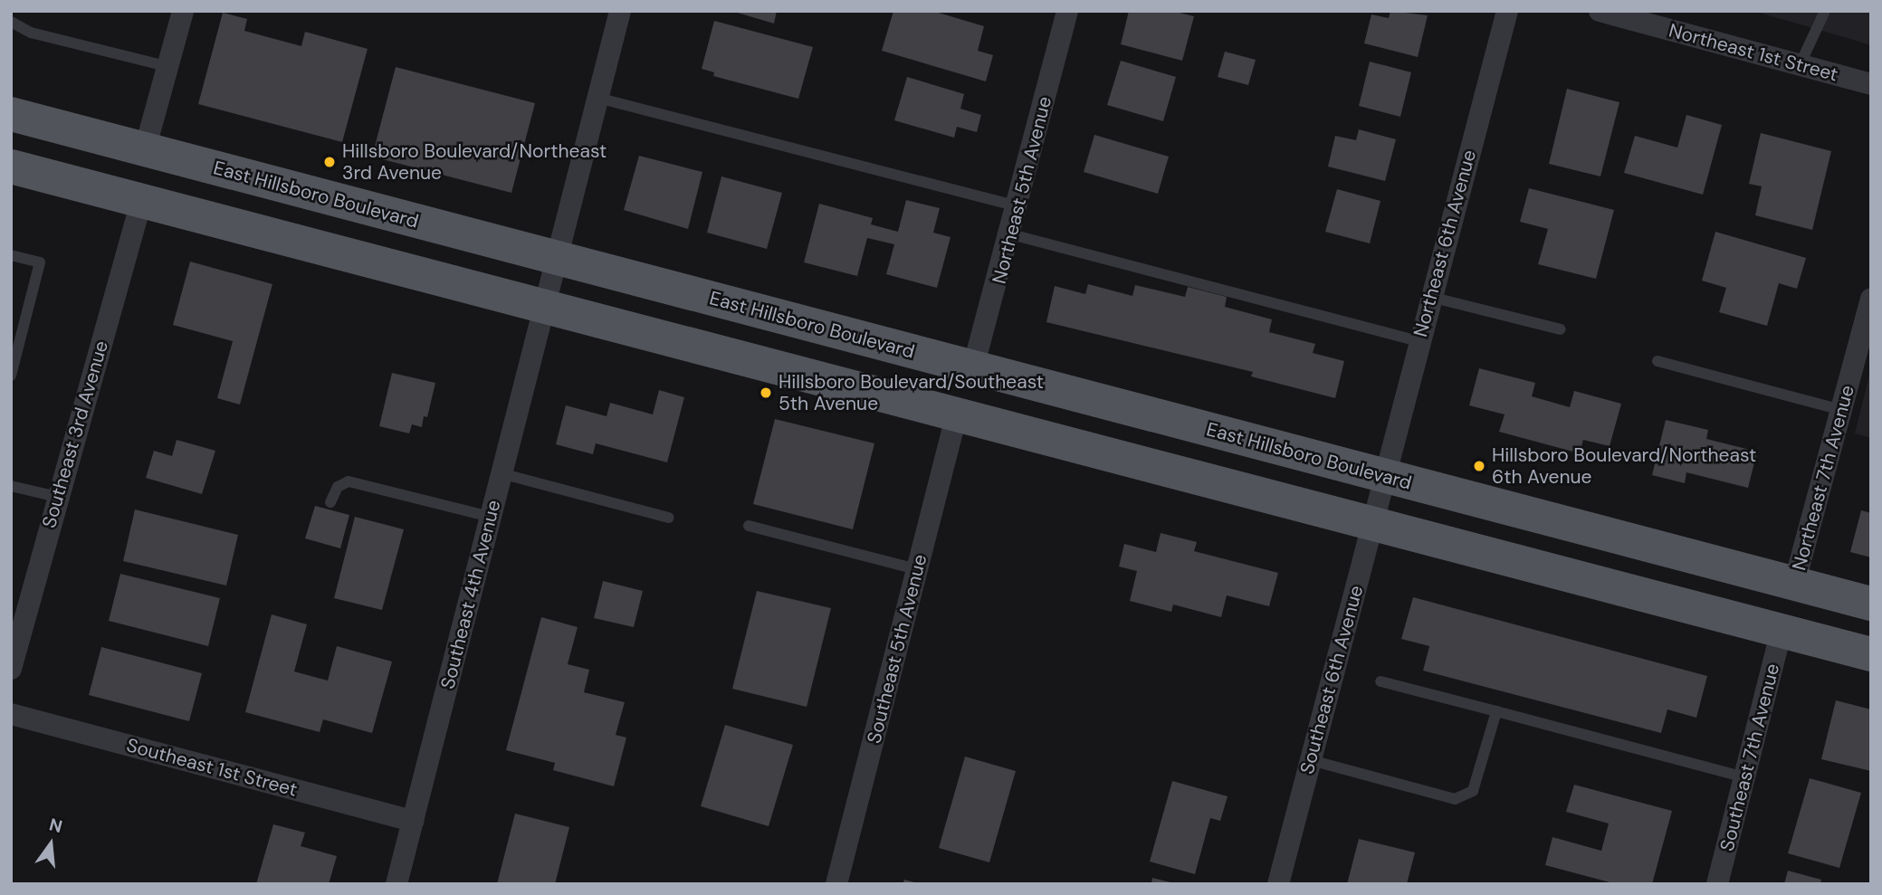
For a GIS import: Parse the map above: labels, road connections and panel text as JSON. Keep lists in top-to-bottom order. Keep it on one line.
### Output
{"streets":{"main road":["East Hillsboro Boulevard"],"street":["Northeast 1st Street","Northeast 5th Avenue","Northeast 6th Avenue","Southeast 3rd Avenue","Northeast 7th Avenue","Southeast 4th Avenue","Southeast 5th Avenue","Southeast 6th Avenue","Southeast 7th Avenue","Southeast 1st Street"]},"crossings":[["Northeast 5th Avenue","East Hillsboro Boulevard"],["East Hillsboro Boulevard","Northeast 6th Avenue"],["East Hillsboro Boulevard","Northeast 7th Avenue"],["East Hillsboro Boulevard","Southeast 4th Avenue"],["East Hillsboro Boulevard","Southeast 6th Avenue"],["Northeast 6th Avenue","Southeast 6th Avenue"],["Southeast 4th Avenue","Southeast 1st Street"]],"places":["Hillsboro Boulevard/Northeast 3rd Avenue","Hillsboro Boulevard/Southeast 5th Avenue","Hillsboro Boulevard/Northeast 6th Avenue"],"north":"top"}
